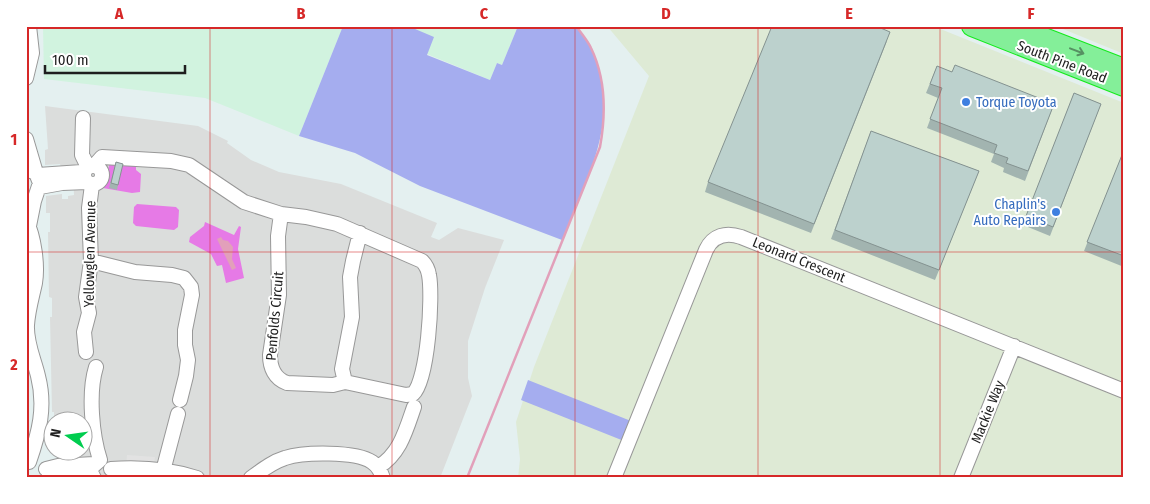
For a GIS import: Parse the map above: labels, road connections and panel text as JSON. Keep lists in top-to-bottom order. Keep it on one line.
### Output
{"streets":{"highway":["South Pine Road"],"street":["Yellowglen Avenue","Leonard Crescent","Penfolds Circuit","Mackie Way"]},"crossings":[["Yellowglen Avenue","Penfolds Circuit"],["Leonard Crescent","Mackie Way"]],"places":["Torque Toyota","Chaplin's Auto Repairs"],"scale_bar":"100 m","north":"left","grid":{"columns":["A","B","C","D","E","F"],"rows":["1","2"]}}
